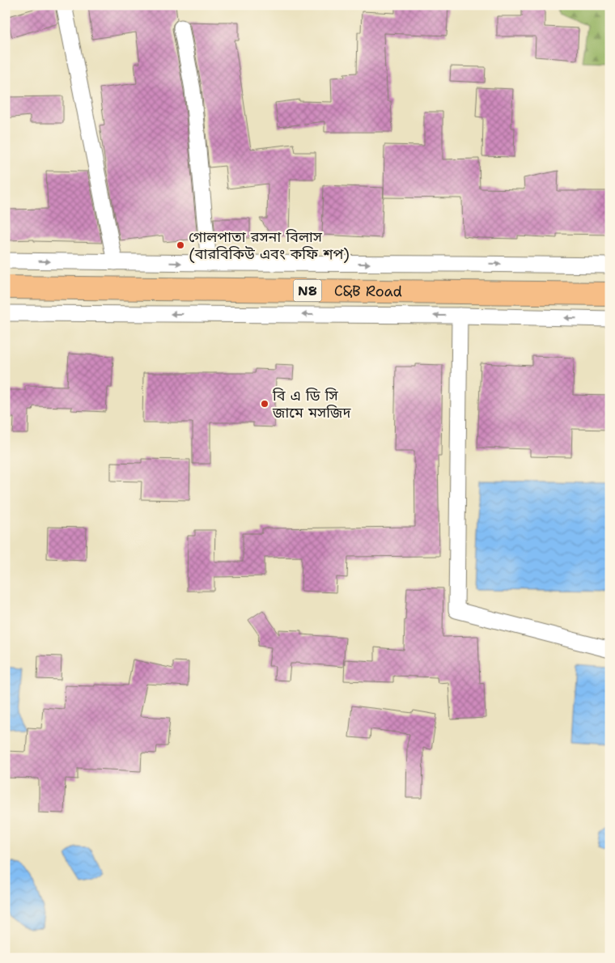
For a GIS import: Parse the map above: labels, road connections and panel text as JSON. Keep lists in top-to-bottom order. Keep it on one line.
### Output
{"streets":{"highway":["N8","C&B Road"]},"places":["গোলপাতা রসনা বিলাস (বারবিকিউ এবং কফি শপ)","বি এ ডি সি জামে মসজিদ"]}
